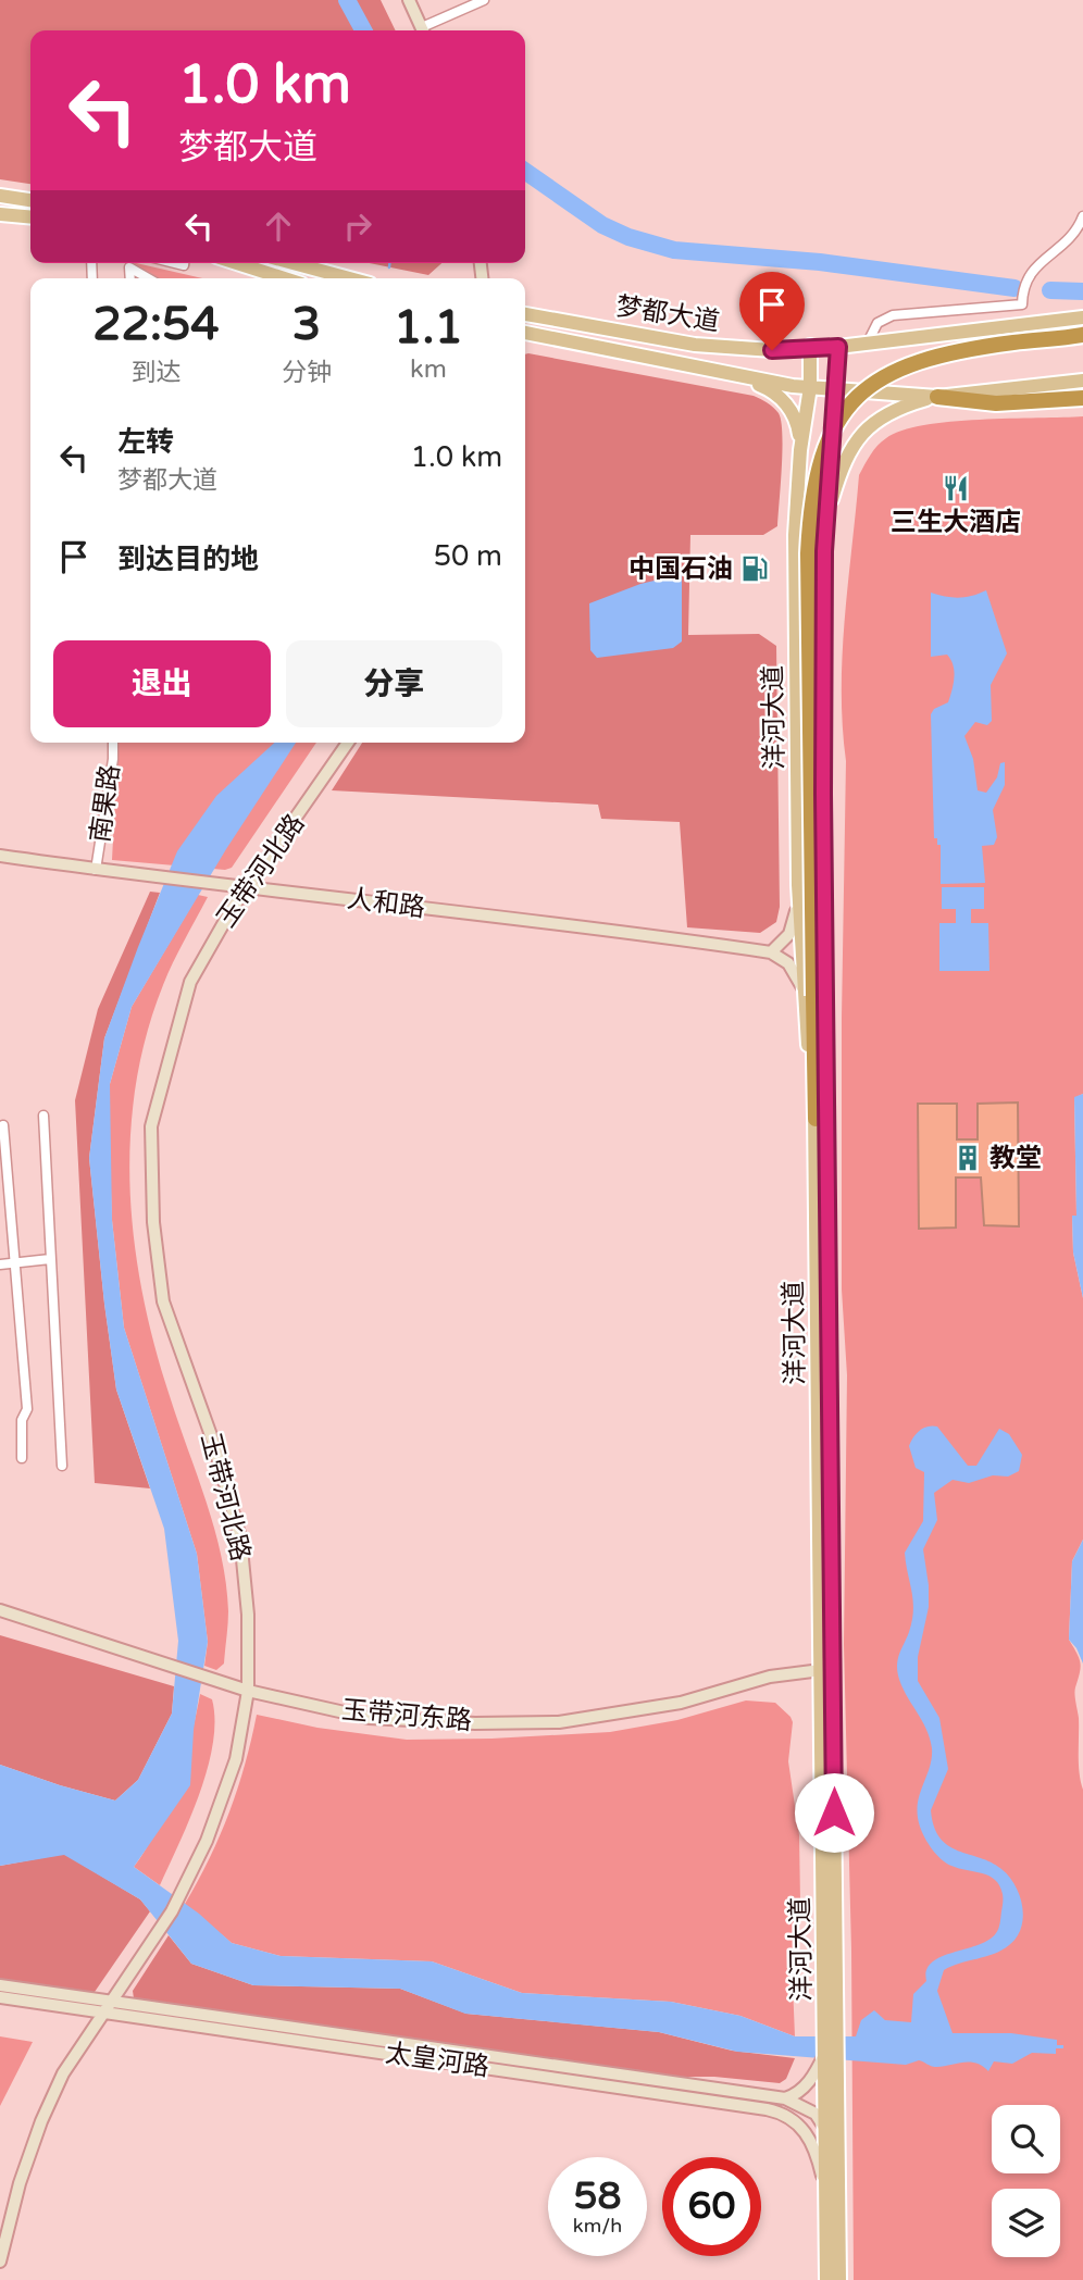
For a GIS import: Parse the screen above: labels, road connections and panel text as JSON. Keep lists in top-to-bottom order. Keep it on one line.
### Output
{"streets":{"main road":["梦都大道","洋河大道"],"street":["南果路","玉带河北路","人和路","玉带河东路","太皇河路"]},"crossings":[["梦都大道","洋河大道"],["洋河大道","玉带河东路"],["洋河大道","太皇河路"],["南果路","人和路"],["玉带河北路","人和路"],["玉带河北路","玉带河东路"],["玉带河北路","太皇河路"]],"places":{"restaurant":["三生大酒店"],"fuel station":["中国石油"],"building":["教堂"]},"page":{"turn":["1.0 km","梦都大道"],"eta":["22:54","到达","3","分钟","1.1","km"],"list":[{"name":"左转","note":"梦都大道","value":"1.0 km"},{"name":"到达目的地","value":"50 m"}],"buttons":["退出","分享"],"speed":"58 km/h","limit":"60"}}
